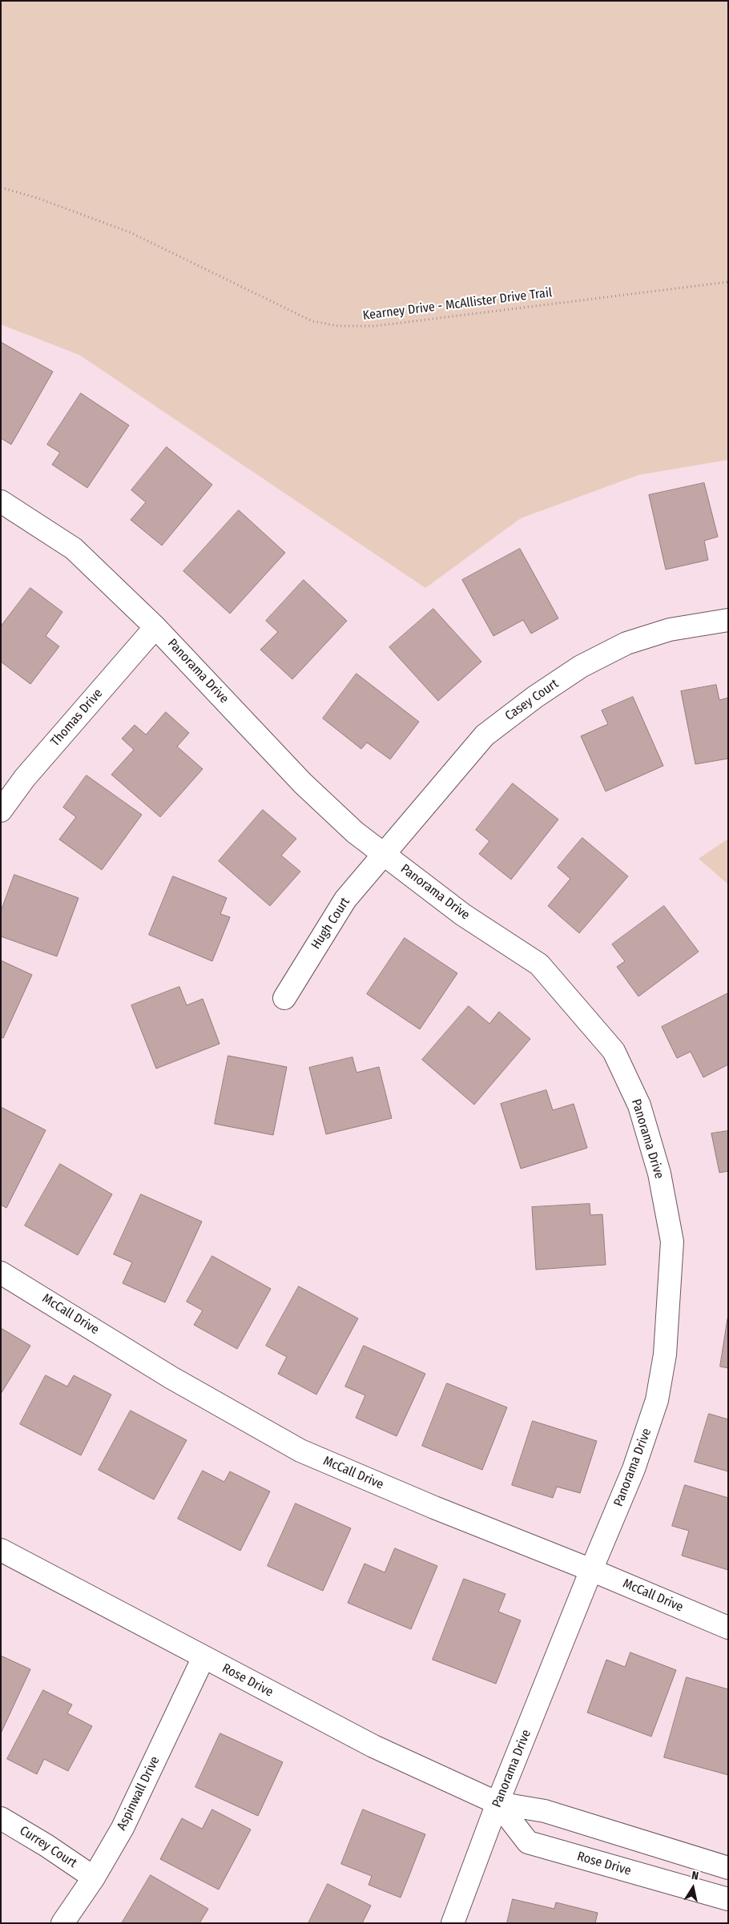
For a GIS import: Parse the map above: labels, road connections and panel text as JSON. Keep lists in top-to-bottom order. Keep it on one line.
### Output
{"streets":{"street":["Panorama Drive","Casey Court","Thomas Drive","Hugh Court","McCall Drive","Rose Drive","Aspinwall Drive","Currey Court"],"path":["Kearney Drive - McAllister Drive Trail"]},"crossings":[["Panorama Drive","Casey Court"],["Panorama Drive","Thomas Drive"],["Panorama Drive","Hugh Court"],["Panorama Drive","McCall Drive"],["Panorama Drive","Rose Drive"],["Casey Court","Hugh Court"],["Rose Drive","Aspinwall Drive"],["Aspinwall Drive","Currey Court"]],"north":"top"}
